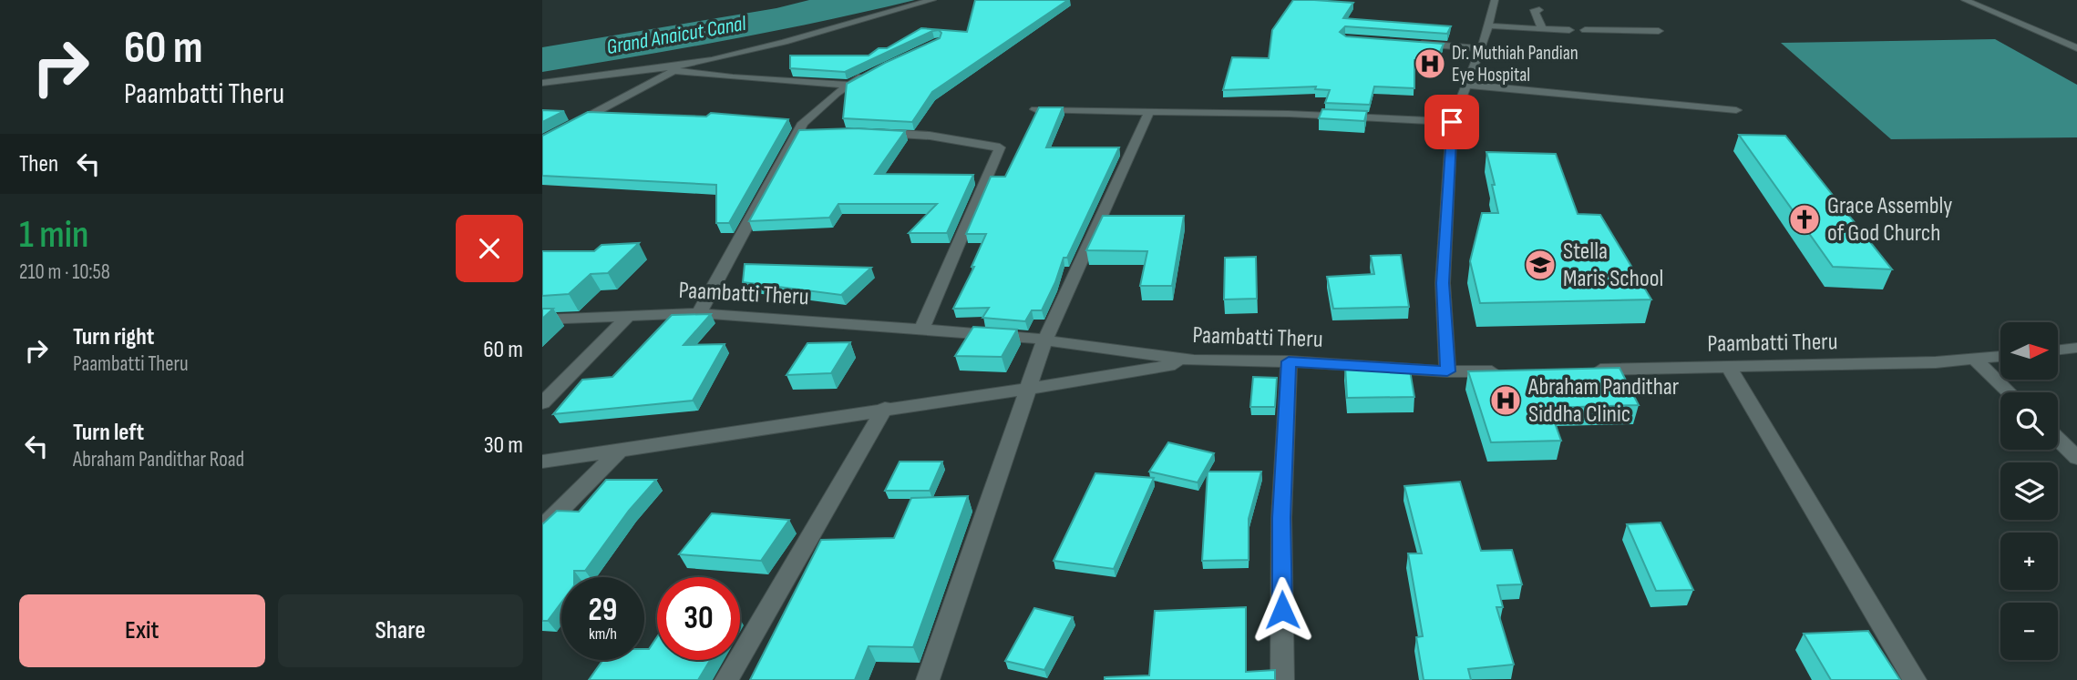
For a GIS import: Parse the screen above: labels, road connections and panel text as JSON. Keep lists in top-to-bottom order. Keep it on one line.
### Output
{"streets":{"street":["Paambatti Theru"]},"water":["Grand Anaicut Canal"],"places":{"hospital":["Dr. Muthiah Pandian Eye Hospital","Abraham Pandithar Siddha Clinic"],"church":["Grace Assembly of God Church"],"school or university":["Stella Maris School"]},"north":"right","page":{"turn":["60 m","Paambatti Theru"],"then":"Then","heading":["1 min","210 m · 10:58"],"list":[{"name":"Turn right","note":"Paambatti Theru","value":"60 m"},{"name":"Turn left","note":"Abraham Pandithar Road","value":"30 m"}],"map_buttons":["+","−"],"speed":"29 km/h","limit":"30","buttons":["Exit","Share"]}}
